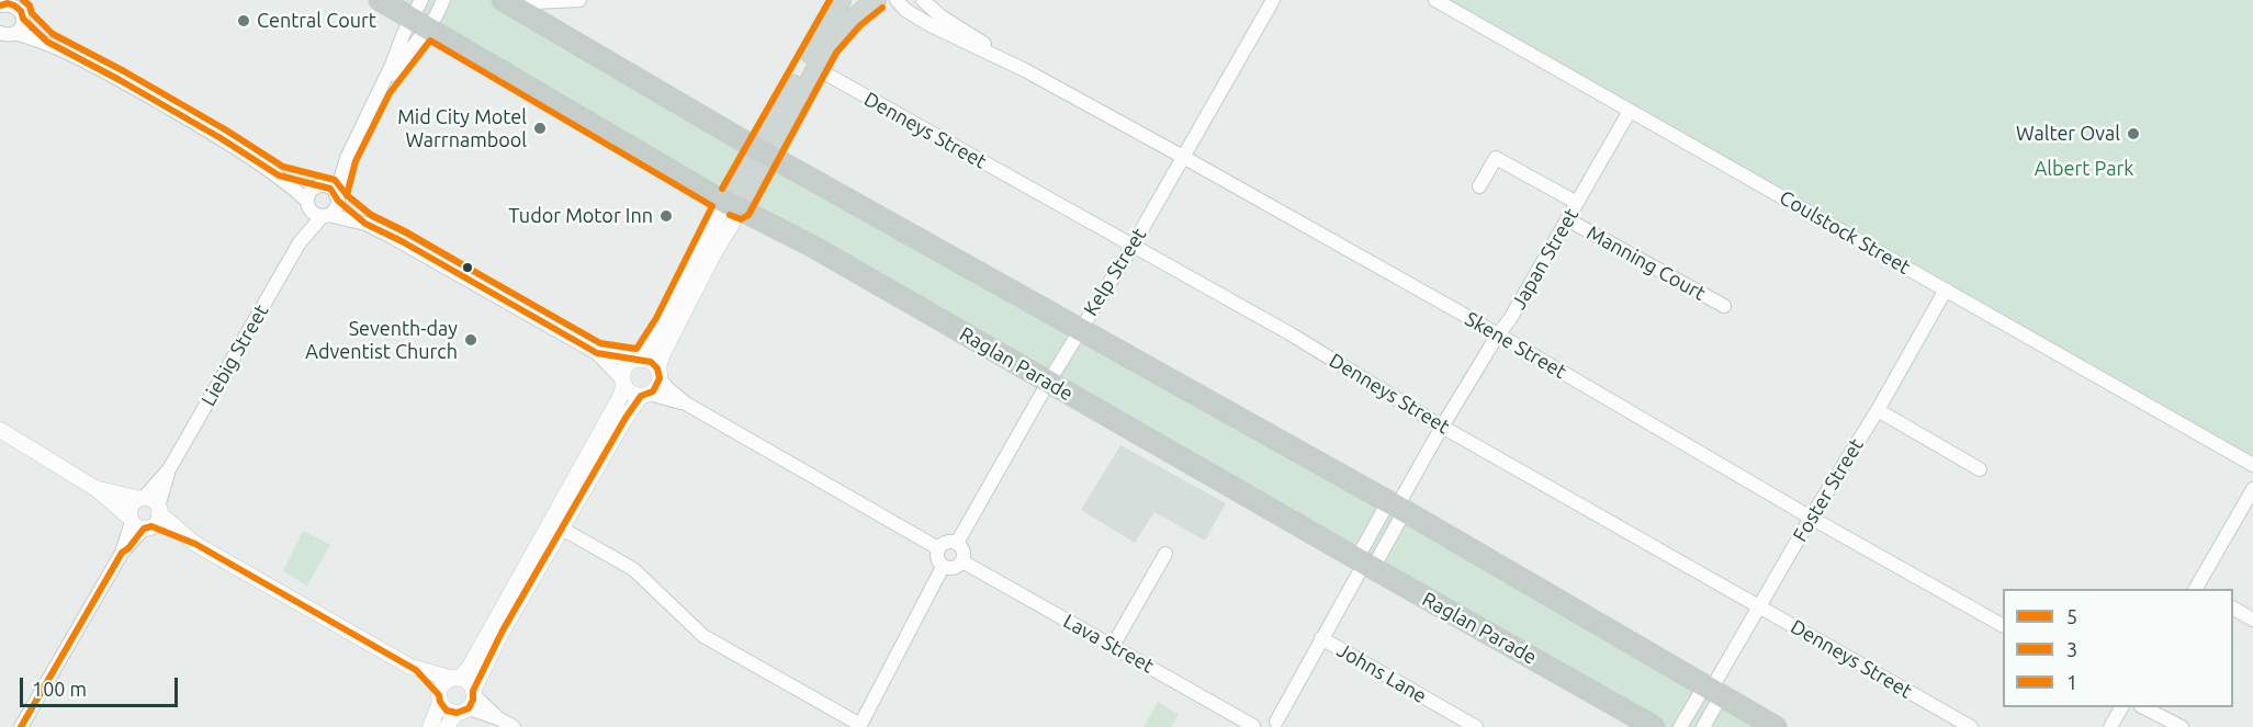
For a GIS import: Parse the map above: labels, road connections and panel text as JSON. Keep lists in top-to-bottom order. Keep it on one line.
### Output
{"streets":{"highway":["Raglan Parade"],"street":["Denneys Street","Coulstock Street","Japan Street","Manning Court","Kelp Street","Skene Street","Liebig Street","Foster Street","Lava Street","Johns Lane"]},"crossings":[["Denneys Street","Japan Street"],["Denneys Street","Kelp Street"],["Denneys Street","Foster Street"],["Coulstock Street","Japan Street"],["Coulstock Street","Foster Street"],["Japan Street","Manning Court"],["Japan Street","Skene Street"],["Japan Street","Raglan Parade"],["Japan Street","Johns Lane"],["Kelp Street","Skene Street"],["Kelp Street","Raglan Parade"],["Kelp Street","Lava Street"],["Skene Street","Foster Street"]],"parks":["Albert Park"],"places":["Central Court","Mid City Motel Warrnambool","Walter Oval","Tudor Motor Inn","Seventh-day Adventist Church"],"lines":["transit line 3","transit line 1","transit line 5"],"legend":["5","3","1"],"scale_bar":"100 m"}
